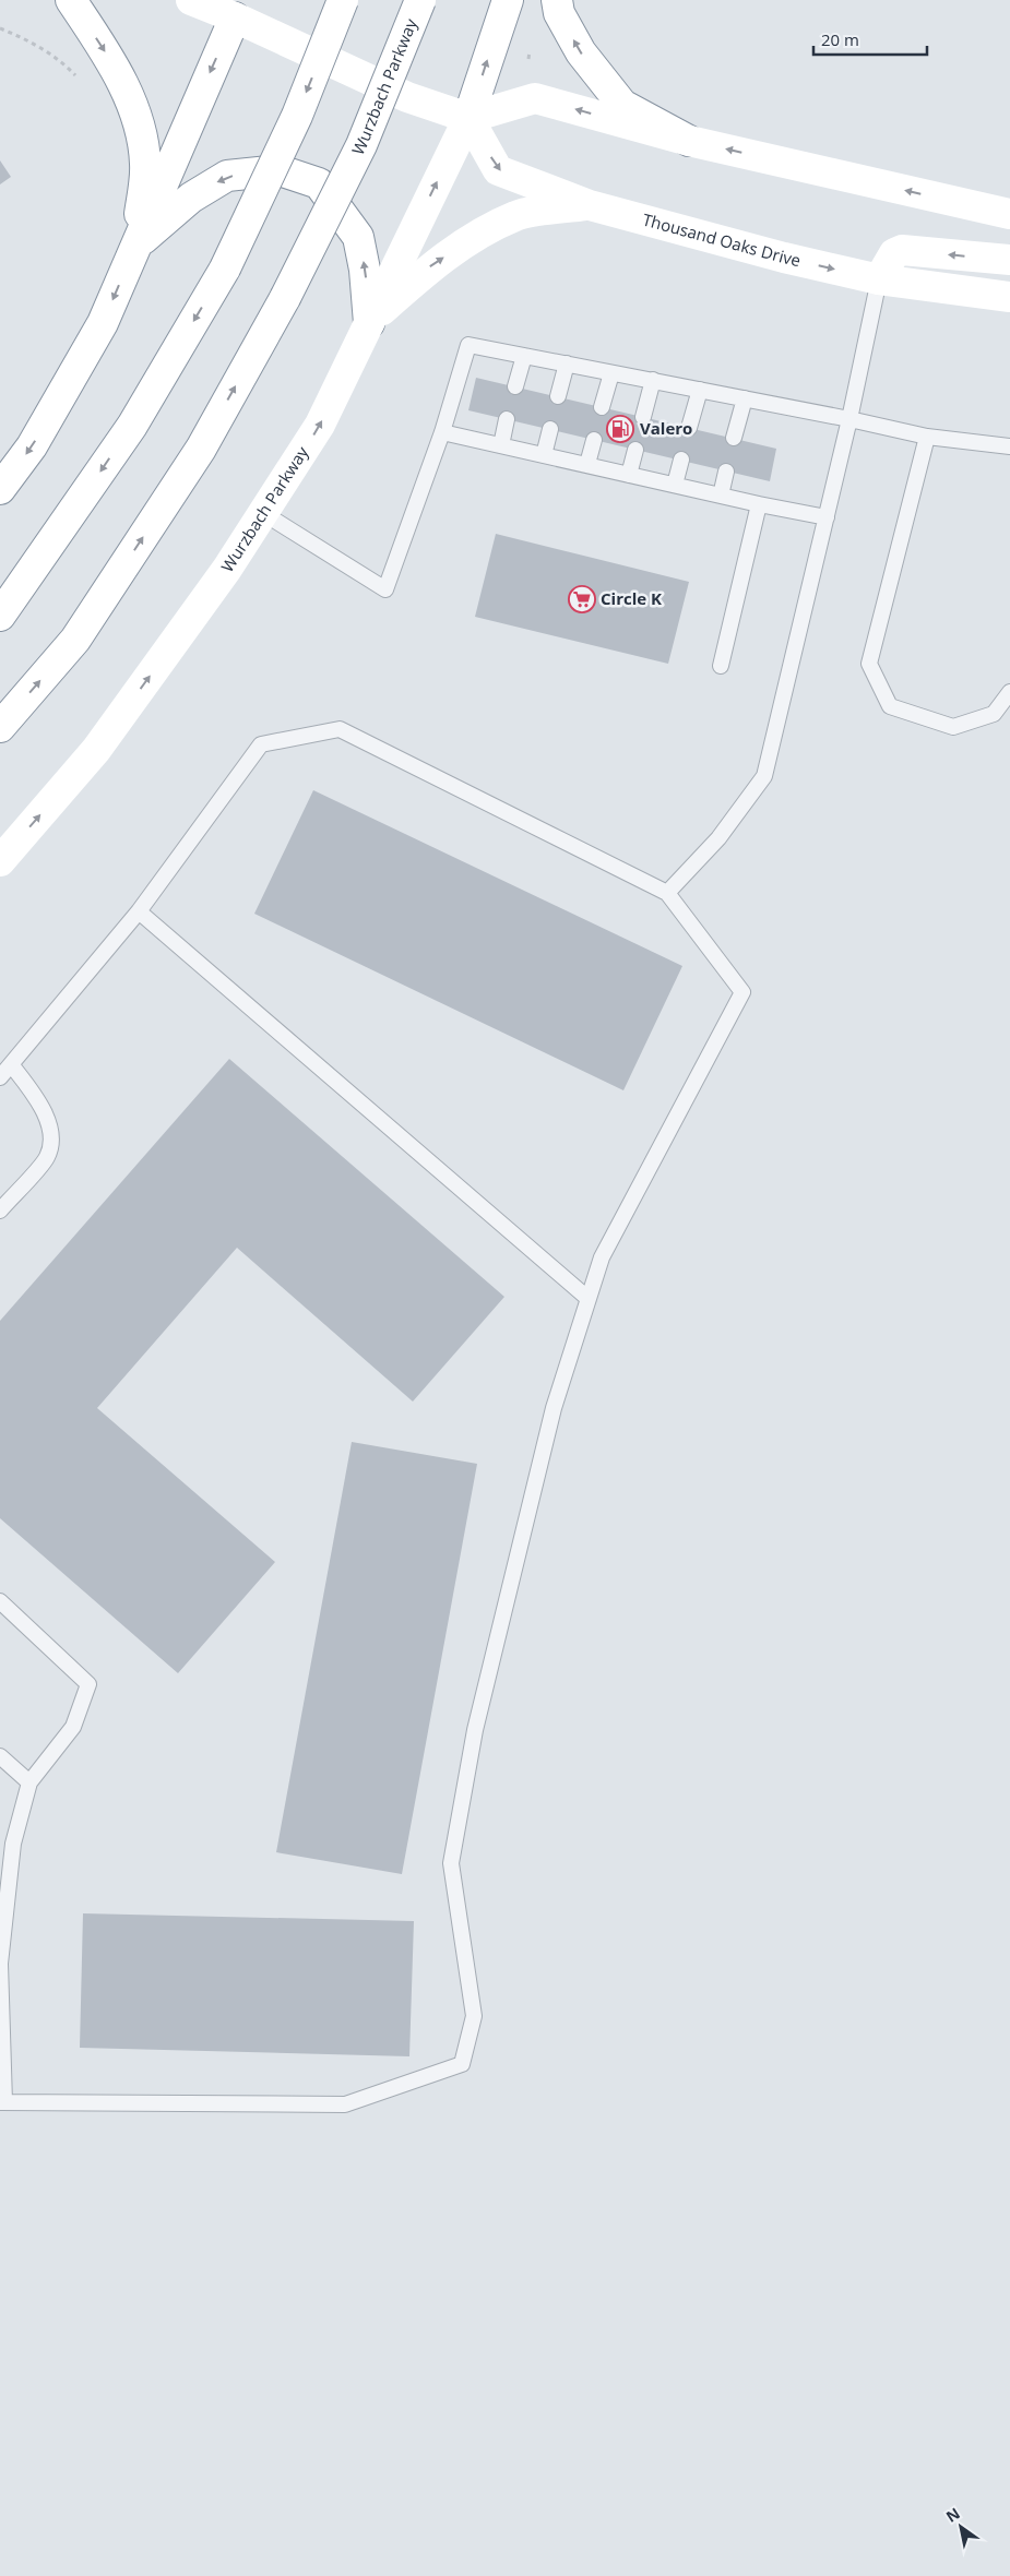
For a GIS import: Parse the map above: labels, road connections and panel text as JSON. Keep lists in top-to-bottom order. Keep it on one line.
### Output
{"streets":{"main road":["Wurzbach Parkway","Thousand Oaks Drive"]},"crossings":[["Wurzbach Parkway","Thousand Oaks Drive"]],"places":{"fuel station":["Valero"],"supermarket":["Circle K"]},"scale_bar":"20 m","north":"top left"}
